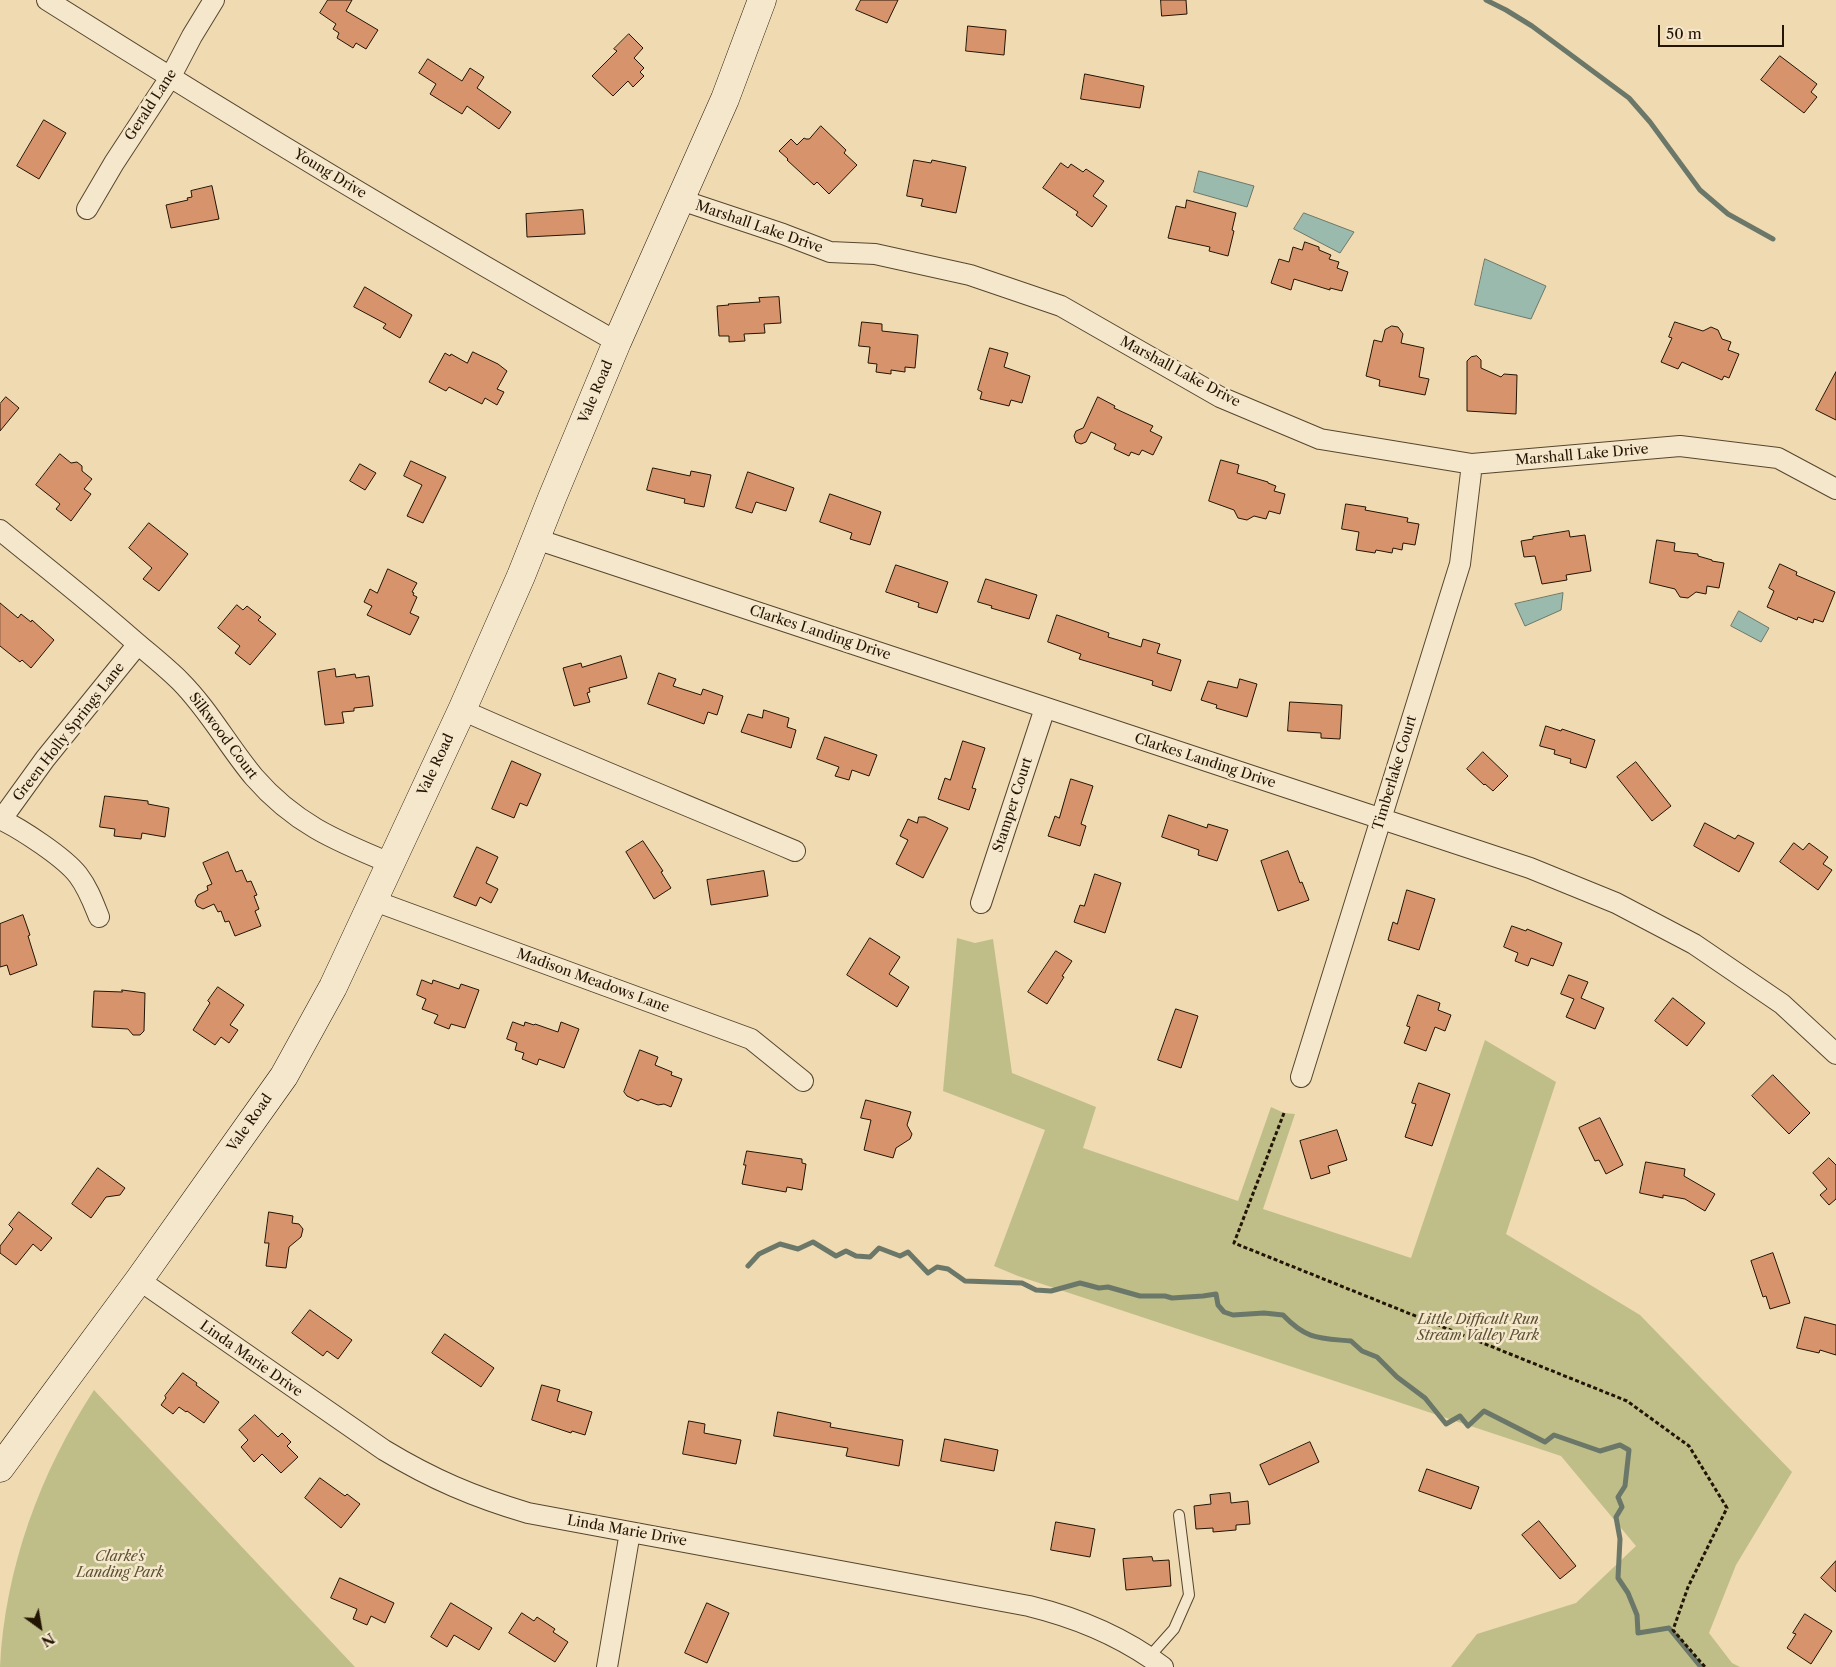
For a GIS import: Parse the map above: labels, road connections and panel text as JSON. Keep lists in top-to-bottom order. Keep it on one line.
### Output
{"streets":{"main road":["Vale Road"],"street":["Gerald Lane","Young Drive","Marshall Lake Drive","Clarkes Landing Drive","Green Holly Springs Lane","Silkwood Court","Timberlake Court","Stamper Court","Madison Meadows Lane","Linda Marie Drive"]},"crossings":[["Gerald Lane","Young Drive"],["Young Drive","Vale Road"],["Marshall Lake Drive","Vale Road"],["Marshall Lake Drive","Timberlake Court"],["Vale Road","Clarkes Landing Drive"],["Vale Road","Silkwood Court"],["Vale Road","Madison Meadows Lane"],["Vale Road","Linda Marie Drive"],["Clarkes Landing Drive","Timberlake Court"],["Clarkes Landing Drive","Stamper Court"],["Green Holly Springs Lane","Silkwood Court"]],"parks":["Little Difficult Run Stream Valley Park","Clarke's Landing Park"],"scale_bar":"50 m","north":"bottom right"}
